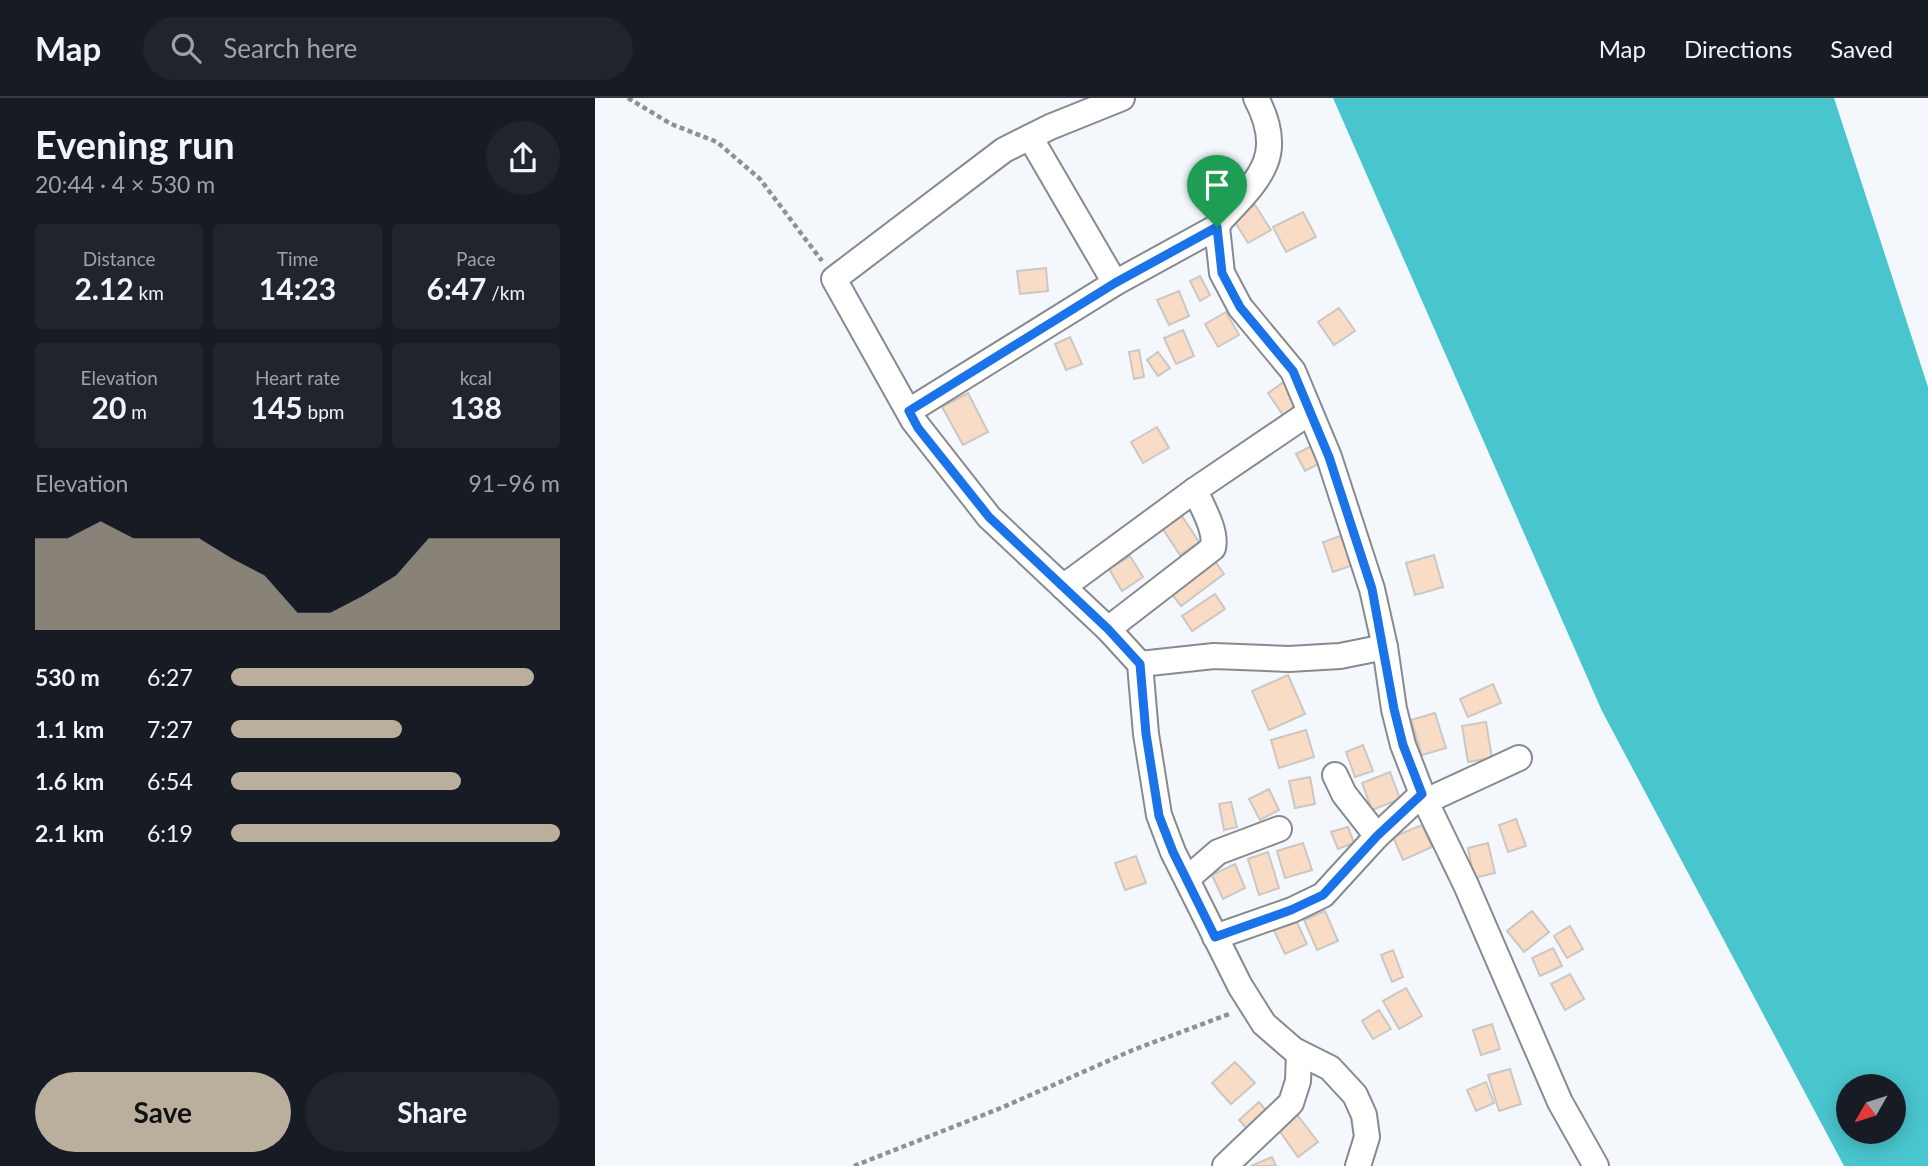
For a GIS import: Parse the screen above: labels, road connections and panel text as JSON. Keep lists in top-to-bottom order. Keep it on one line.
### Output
{"north":"bottom left","page":{"header":"Map","search":"Search here","nav":["Map","Directions","Saved"],"heading":["Evening run","20:44 · 4 × 530 m"],"stats":[["Distance","2.12 km"],["Time","14:23"],["Pace","6:47 /km"],["Elevation","20 m"],["Heart rate","145 bpm"],["kcal","138"]],"chart":["Elevation","91–96 m"],"list":[{"name":"530 m","note":"6:27"},{"name":"1.1 km","note":"7:27"},{"name":"1.6 km","note":"6:54"},{"name":"2.1 km","note":"6:19"}],"buttons":["Save","Share"]}}
